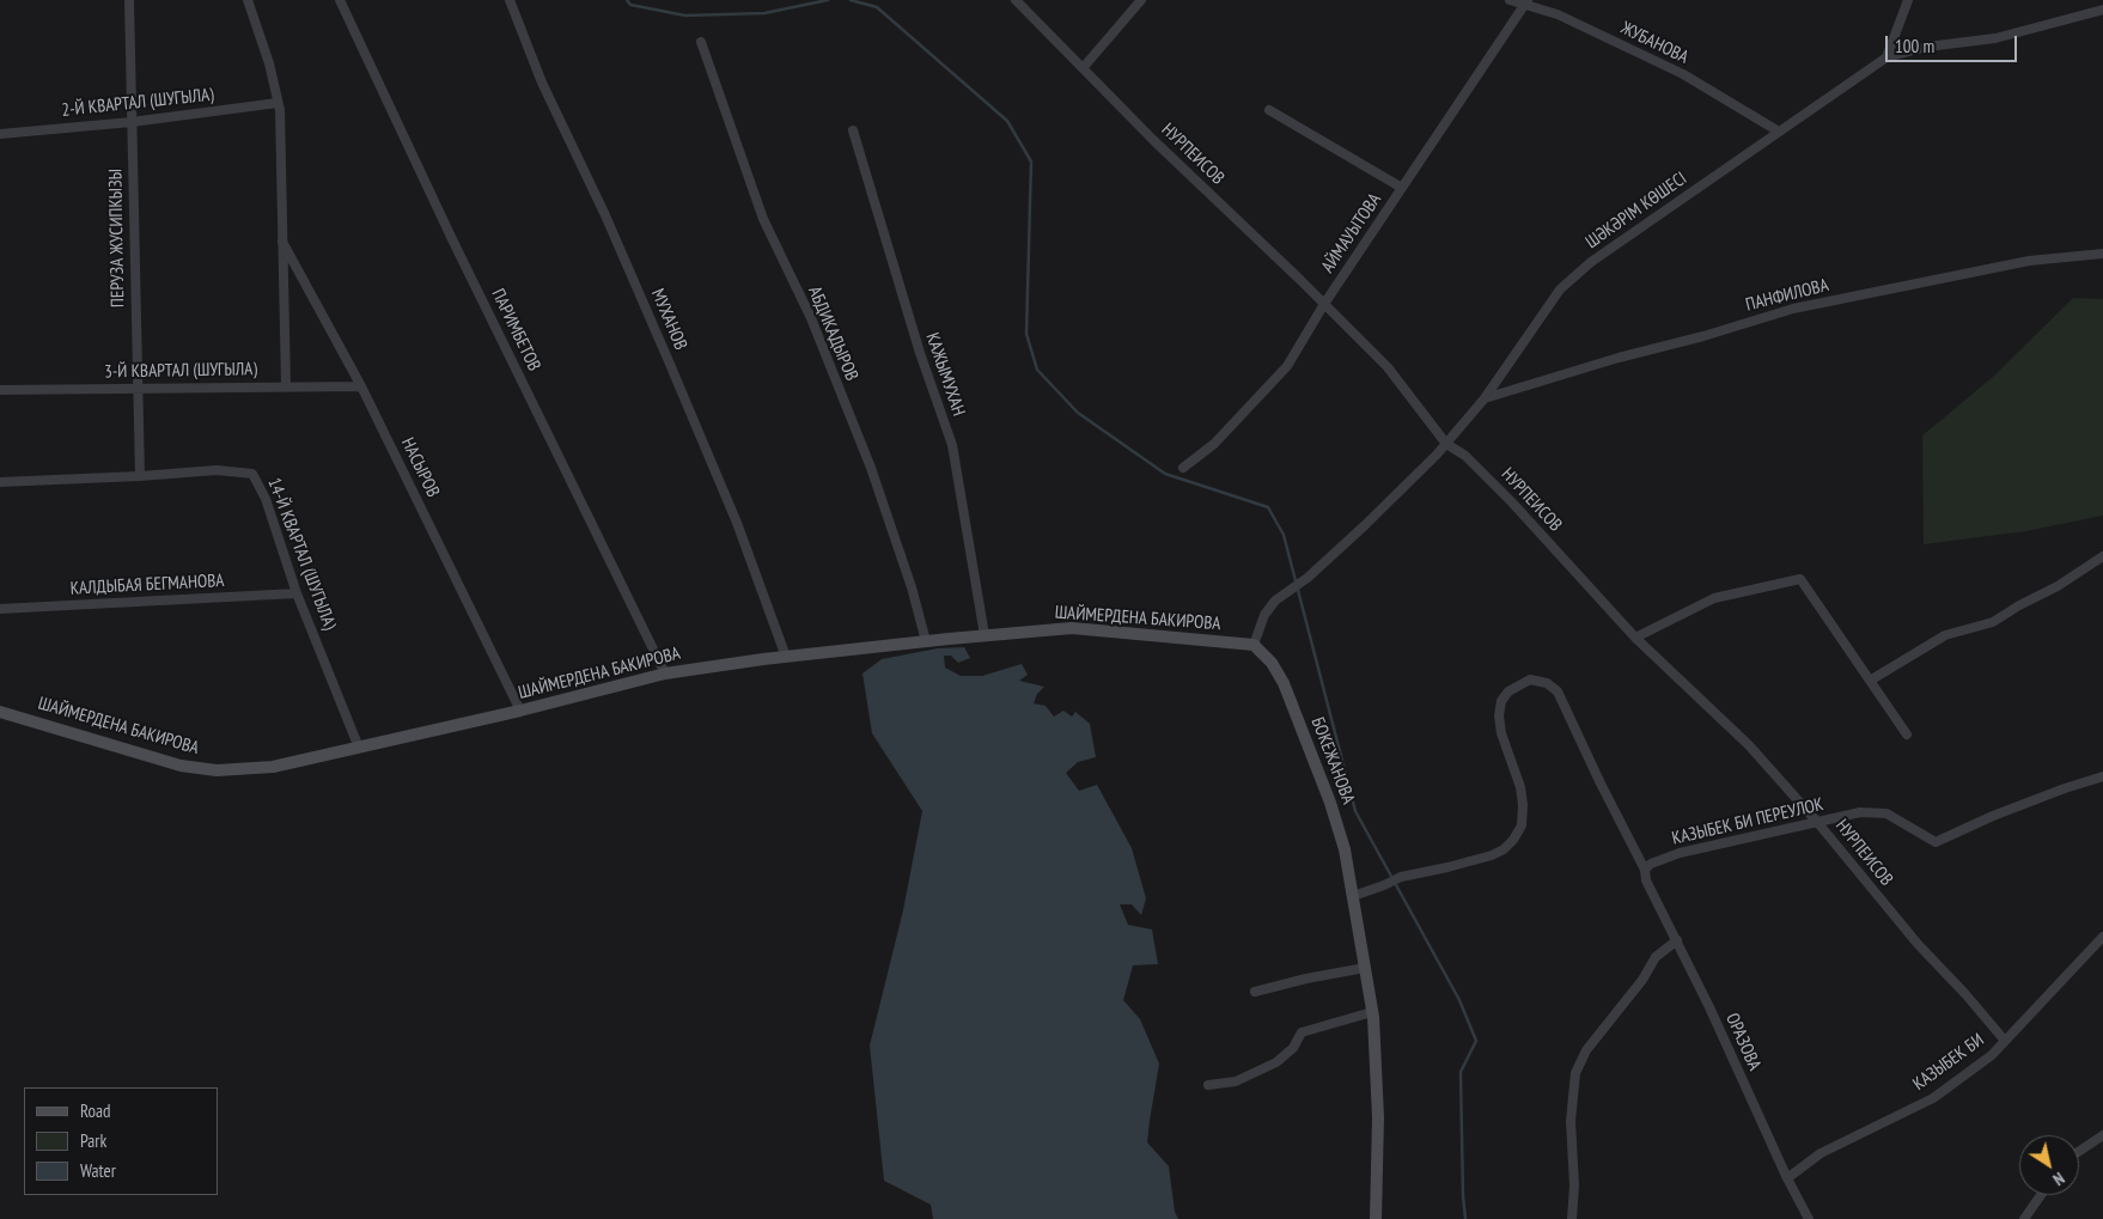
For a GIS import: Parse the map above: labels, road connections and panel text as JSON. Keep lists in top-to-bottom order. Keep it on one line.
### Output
{"streets":{"street":["ЖУБАНОВА","2-Й КВАРТАЛ (ШУГЫЛА)","НУРПЕИСОВ","ШӘКӘРІМ КӨШЕСІ","АЙМАУЫТОВА","ПЕРУЗА ЖУСИПКЫЗЫ","ПАНФИЛОВА","МУХАНОВ","ПАРИМБЕТОВ","АБДИКАДЫРОВ","3-Й КВАРТАЛ (ШУГЫЛА)","КАЖЫМУХАН","НАСЫРОВ","14-Й КВАРТАЛ (ШУГЫЛА)","КАЛДЫБАЯ БЕГМАНОВА","ШАЙМЕРДЕНА БАКИРОВА","БОКЕЖАНОВА","КАЗЫБЕК БИ ПЕРЕУЛОК","ОРАЗОВА","КАЗЫБЕК БИ"]},"crossings":[["ЖУБАНОВА","ШӘКӘРІМ КӨШЕСІ"],["ЖУБАНОВА","АЙМАУЫТОВА"],["2-Й КВАРТАЛ (ШУГЫЛА)","ПЕРУЗА ЖУСИПКЫЗЫ"],["НУРПЕИСОВ","ШӘКӘРІМ КӨШЕСІ"],["НУРПЕИСОВ","АЙМАУЫТОВА"],["НУРПЕИСОВ","КАЗЫБЕК БИ ПЕРЕУЛОК"],["НУРПЕИСОВ","КАЗЫБЕК БИ"],["ШӘКӘРІМ КӨШЕСІ","ПАНФИЛОВА"],["ШӘКӘРІМ КӨШЕСІ","ШАЙМЕРДЕНА БАКИРОВА"],["ШӘКӘРІМ КӨШЕСІ","БОКЕЖАНОВА"],["ПЕРУЗА ЖУСИПКЫЗЫ","3-Й КВАРТАЛ (ШУГЫЛА)"],["ПЕРУЗА ЖУСИПКЫЗЫ","14-Й КВАРТАЛ (ШУГЫЛА)"],["МУХАНОВ","ШАЙМЕРДЕНА БАКИРОВА"],["ПАРИМБЕТОВ","ШАЙМЕРДЕНА БАКИРОВА"],["АБДИКАДЫРОВ","ШАЙМЕРДЕНА БАКИРОВА"],["3-Й КВАРТАЛ (ШУГЫЛА)","НАСЫРОВ"],["КАЖЫМУХАН","ШАЙМЕРДЕНА БАКИРОВА"],["НАСЫРОВ","ШАЙМЕРДЕНА БАКИРОВА"],["14-Й КВАРТАЛ (ШУГЫЛА)","КАЛДЫБАЯ БЕГМАНОВА"],["14-Й КВАРТАЛ (ШУГЫЛА)","ШАЙМЕРДЕНА БАКИРОВА"],["ШАЙМЕРДЕНА БАКИРОВА","БОКЕЖАНОВА"],["КАЗЫБЕК БИ ПЕРЕУЛОК","ОРАЗОВА"],["ОРАЗОВА","КАЗЫБЕК БИ"]],"legend":["Road","Park","Water"],"scale_bar":"100 m","north":"bottom right"}
